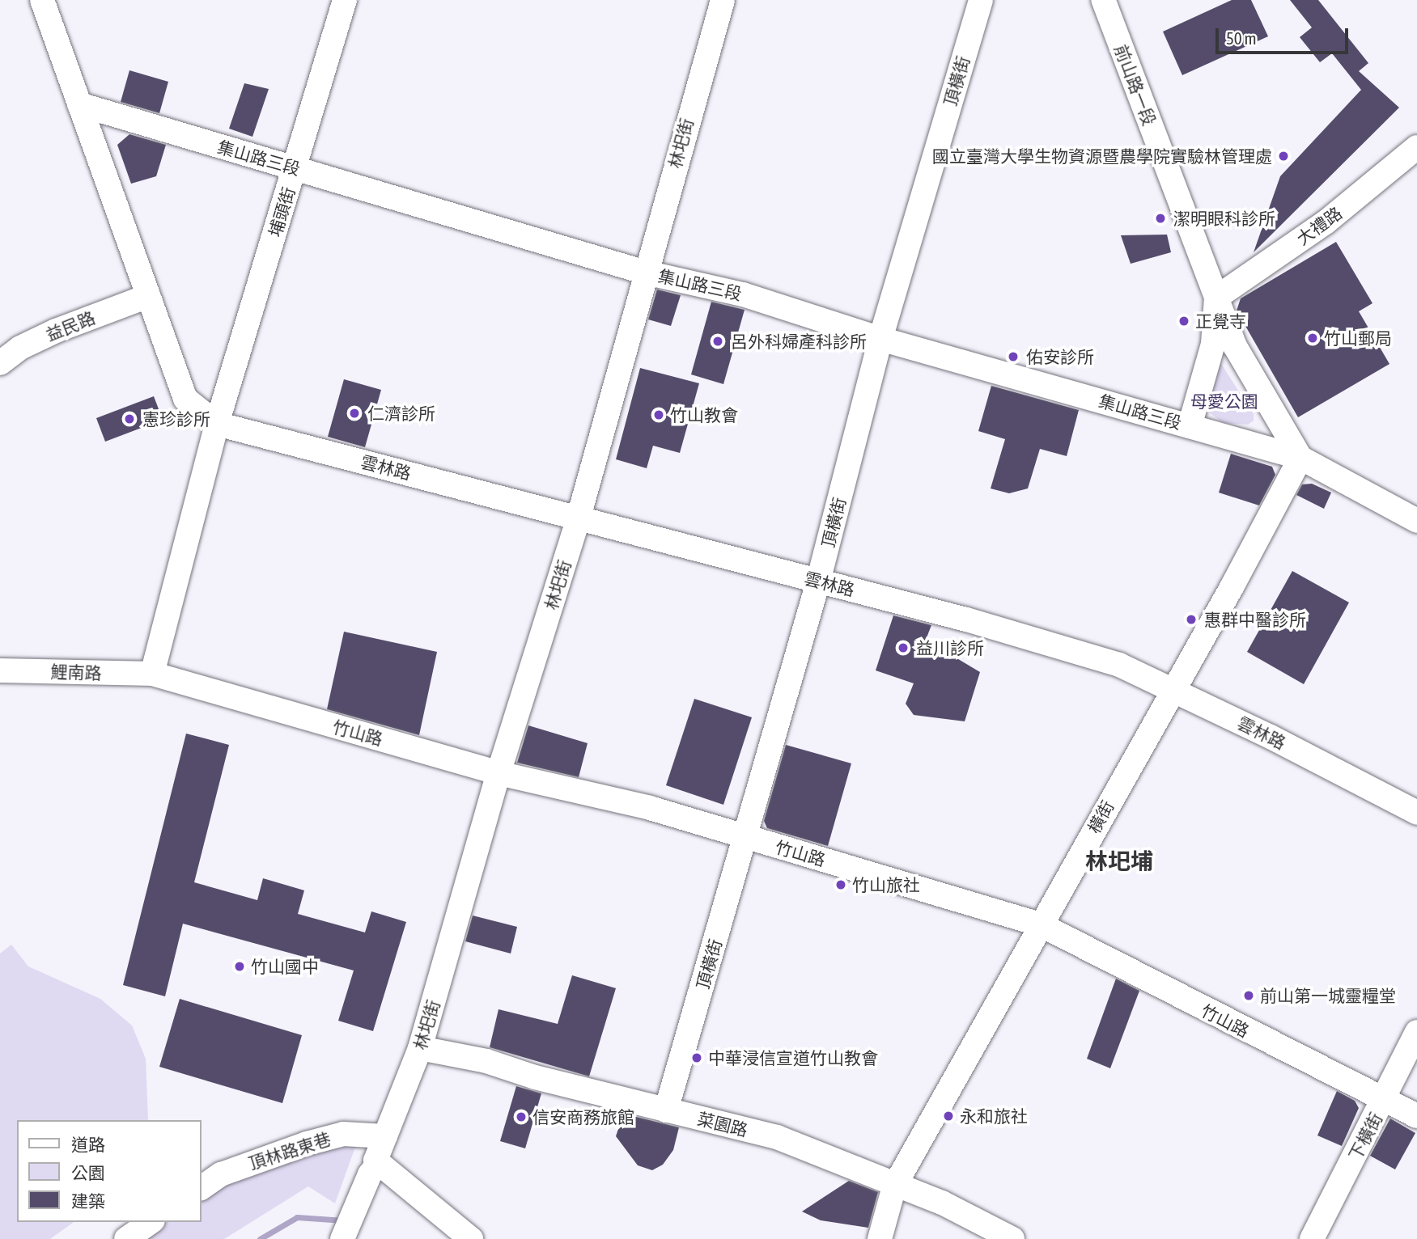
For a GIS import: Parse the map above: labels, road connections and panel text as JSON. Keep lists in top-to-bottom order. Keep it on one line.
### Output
{"streets":{"street":["頂橫街","前山路一段","林圯街","集山路三段","埔頭街","大禮路","益民路","雲林路","鯉南路","竹山路","橫街","菜園路","下橫街","頂林路東巷"]},"crossings":[["頂橫街","集山路三段"],["頂橫街","雲林路"],["頂橫街","竹山路"],["頂橫街","菜園路"],["前山路一段","集山路三段"],["前山路一段","大禮路"],["前山路一段","橫街"],["林圯街","集山路三段"],["林圯街","雲林路"],["林圯街","竹山路"],["林圯街","菜園路"],["林圯街","頂林路東巷"],["集山路三段","埔頭街"],["集山路三段","橫街"],["埔頭街","雲林路"],["埔頭街","鯉南路"],["埔頭街","竹山路"],["雲林路","橫街"],["鯉南路","竹山路"],["竹山路","橫街"],["竹山路","下橫街"],["橫街","菜園路"]],"districts":["林圯埔"],"parks":["母愛公園"],"places":["國立臺灣大學生物資源暨農學院實驗林管理處","潔明眼科診所","正覺寺","竹山郵局","呂外科婦產科診所","佑安診所","仁濟診所","竹山教會","憲珍診所","惠群中醫診所","益川診所","竹山旅社","竹山國中","前山第一城靈糧堂","中華浸信宣道竹山教會","永和旅社","信安商務旅館"],"legend":["道路","公園","建築"],"scale_bar":"50 m"}
